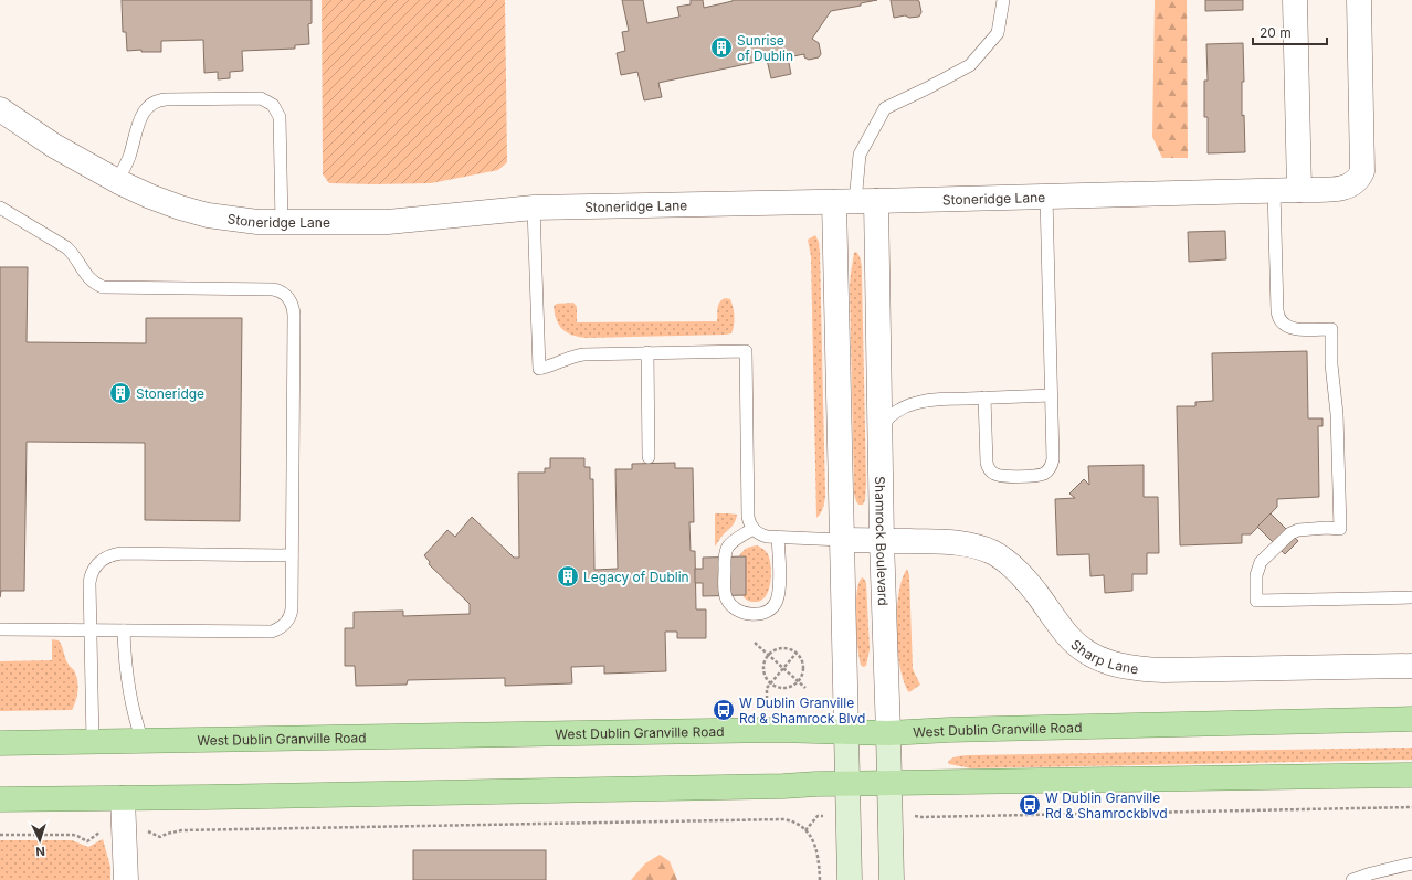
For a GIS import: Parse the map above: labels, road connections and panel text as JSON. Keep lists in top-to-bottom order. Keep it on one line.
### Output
{"streets":{"main road":["West Dublin Granville Road"],"street":["Stoneridge Lane","Shamrock Boulevard","Sharp Lane"]},"crossings":[["Stoneridge Lane","Shamrock Boulevard"],["Shamrock Boulevard","Sharp Lane"],["Shamrock Boulevard","West Dublin Granville Road"]],"places":{"building":["Sunrise of Dublin","Stoneridge","Legacy of Dublin"],"bus stop":["W Dublin Granville Rd & Shamrock Blvd","W Dublin Granville Rd & Shamrockblvd"]},"scale_bar":"20 m","north":"bottom"}
